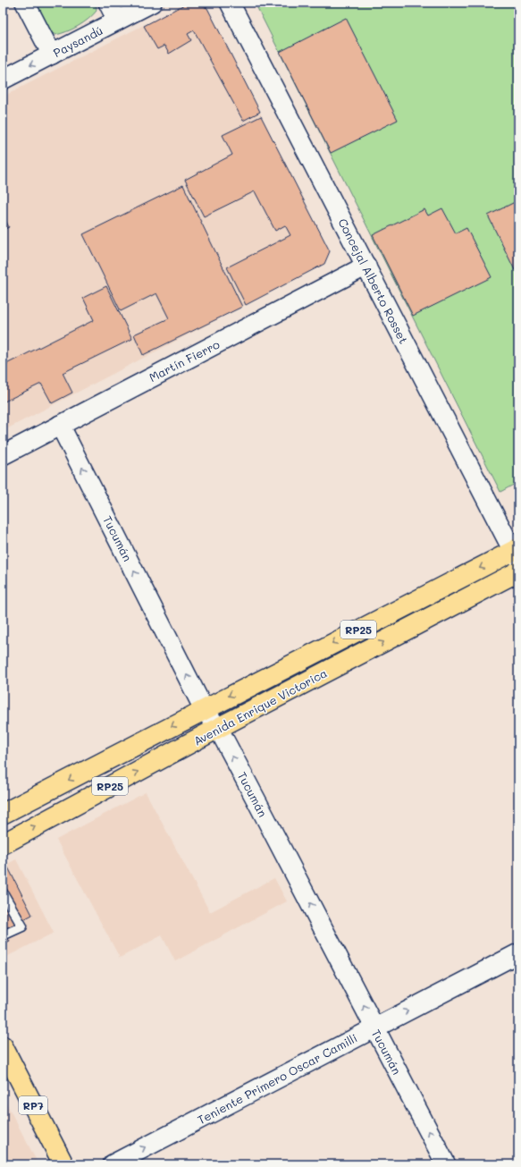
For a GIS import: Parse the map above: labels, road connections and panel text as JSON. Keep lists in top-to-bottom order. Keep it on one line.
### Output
{"streets":{"main road":["RP25","Avenida Enrique Victorica","RP7"],"street":["Paysandú","Concejal Alberto Rosset","Martín Fierro","Tucumán","Teniente Primero Oscar Camilli"]},"crossings":[["Concejal Alberto Rosset","Martín Fierro"],["Concejal Alberto Rosset","Avenida Enrique Victorica"],["Martín Fierro","Tucumán"],["Tucumán","Avenida Enrique Victorica"],["Tucumán","Teniente Primero Oscar Camilli"]],"one_way":["Tucumán","Teniente Primero Oscar Camilli"]}
